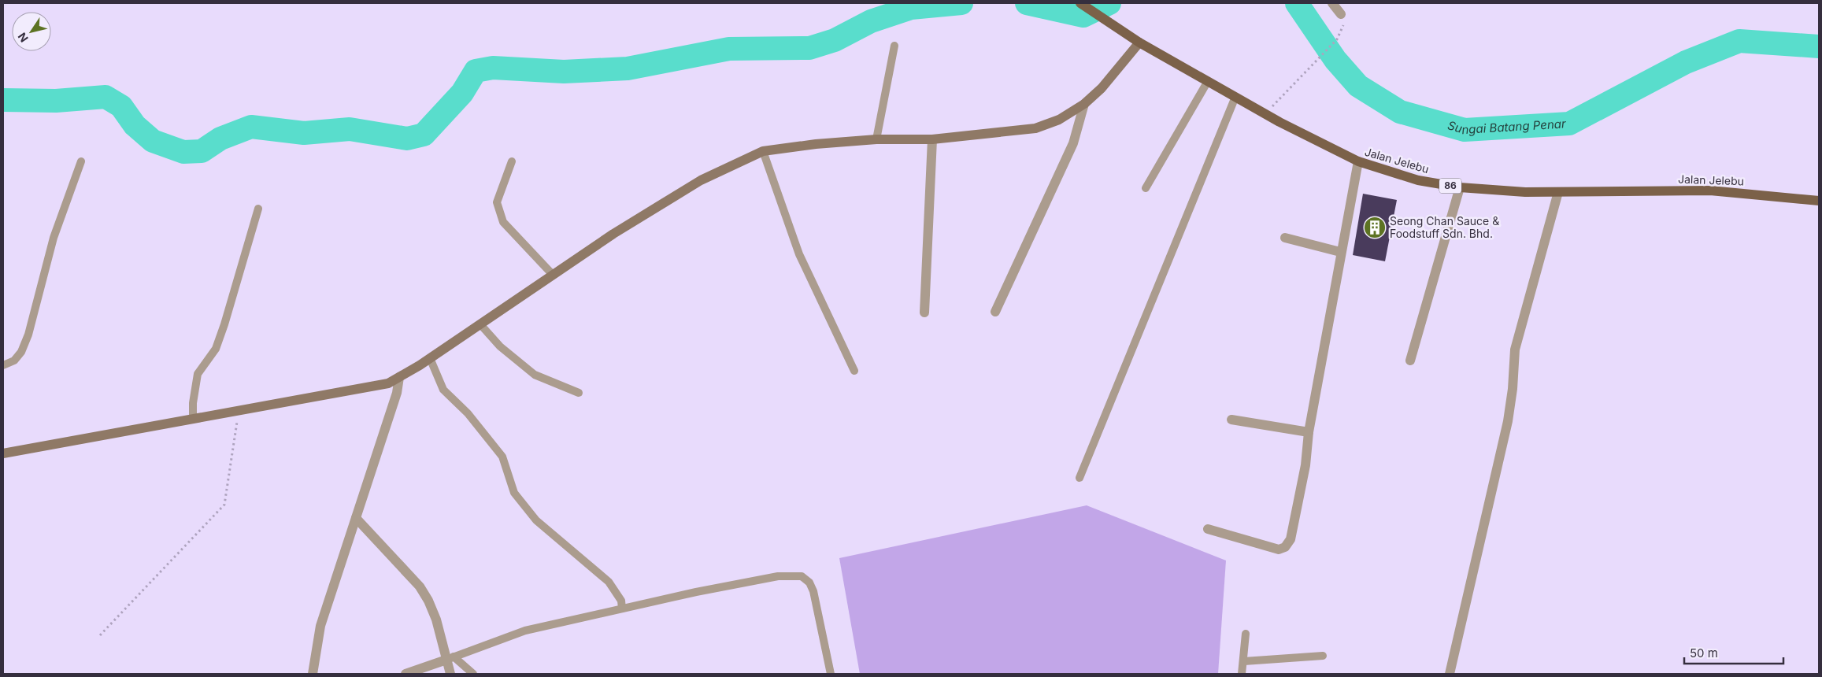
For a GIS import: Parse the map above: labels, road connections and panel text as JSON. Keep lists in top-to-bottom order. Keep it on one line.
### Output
{"streets":{"main road":["Jalan Jelebu","86"]},"water":["Sungai Batang Penar"],"places":{"building":["Seong Chan Sauce & Foodstuff Sdn. Bhd."]},"scale_bar":"50 m","north":"bottom left"}
